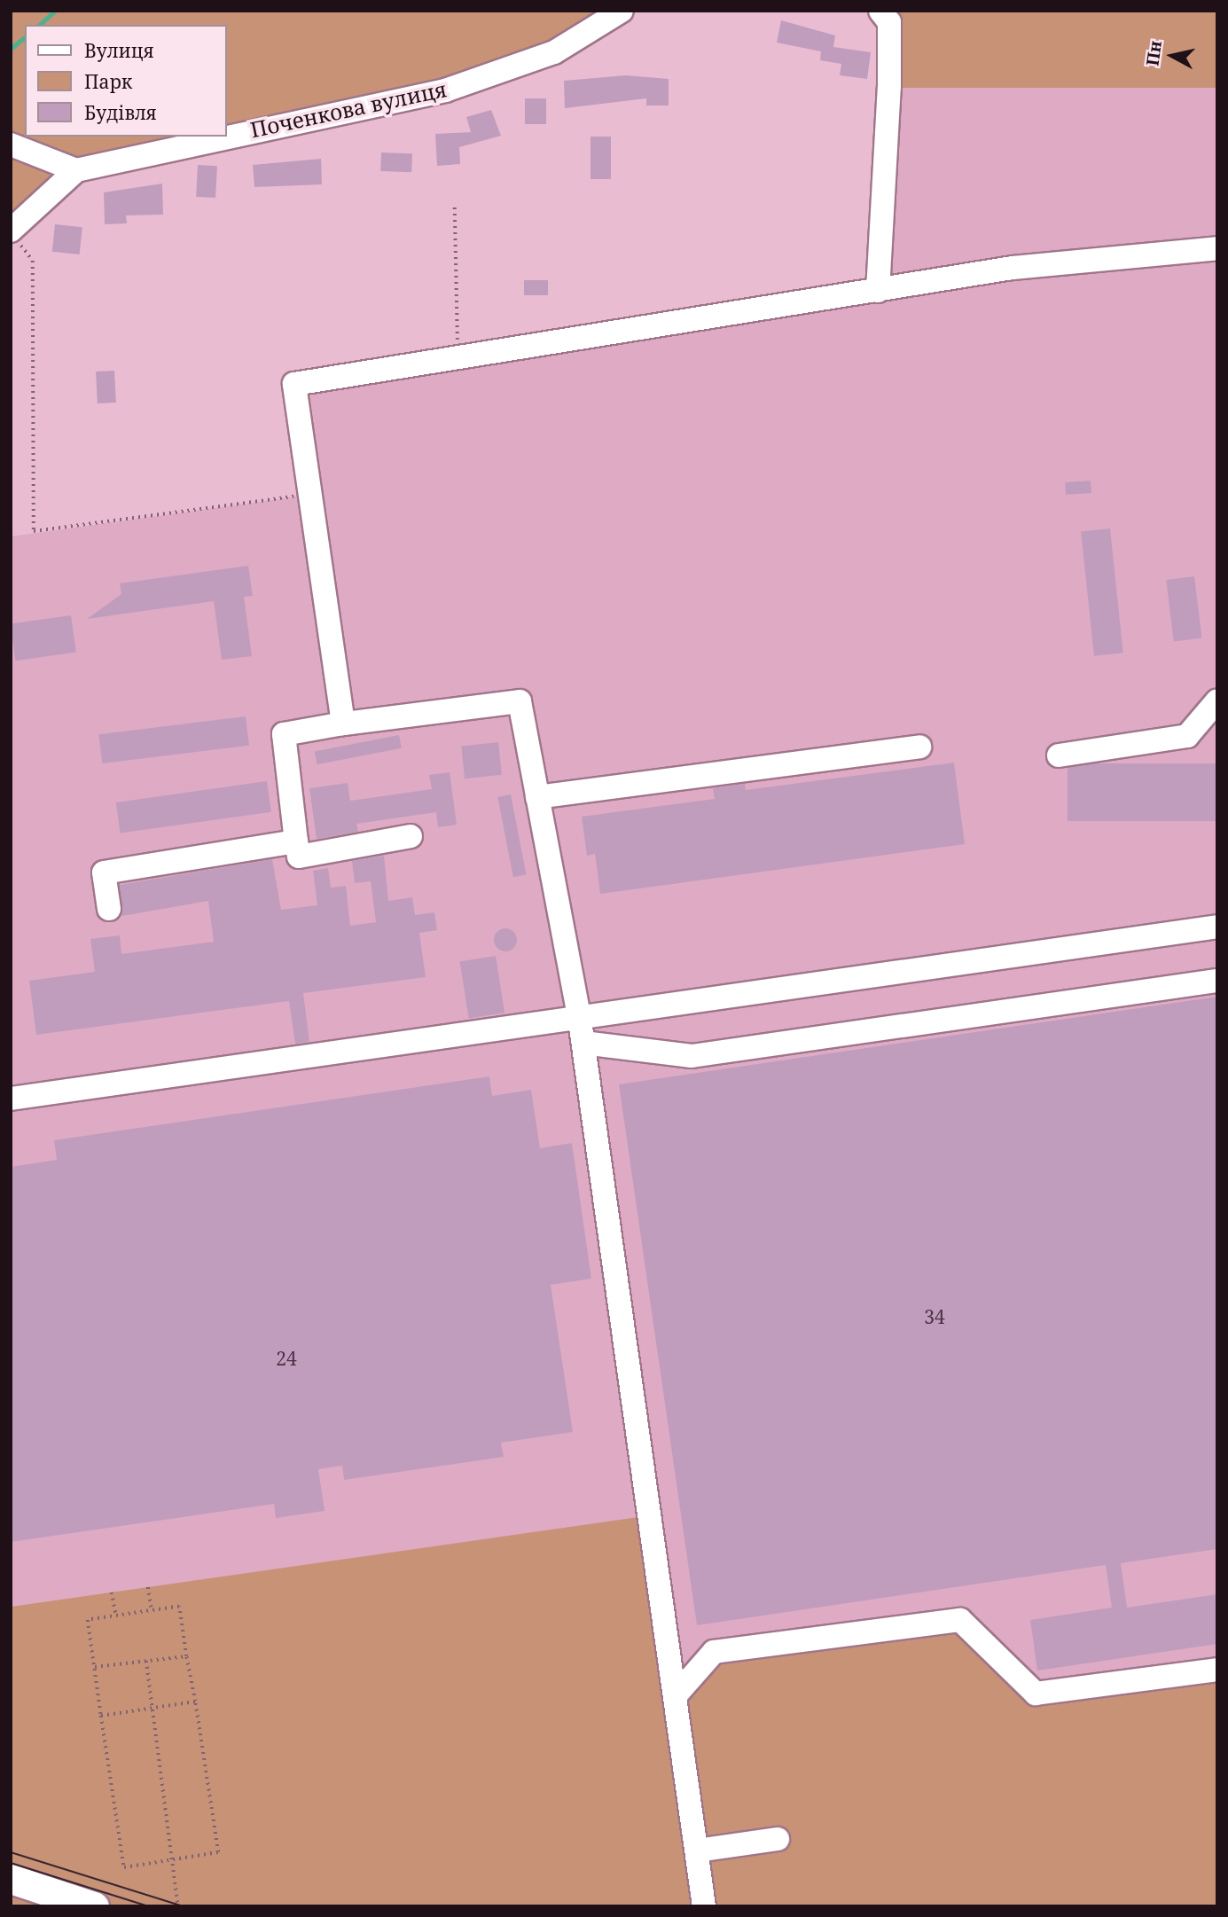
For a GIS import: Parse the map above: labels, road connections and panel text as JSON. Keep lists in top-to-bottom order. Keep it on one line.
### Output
{"streets":{"street":["Поченкова вулиця"]},"house_numbers":["34","24"],"legend":["Вулиця","Парк","Будівля"],"north":"left"}
